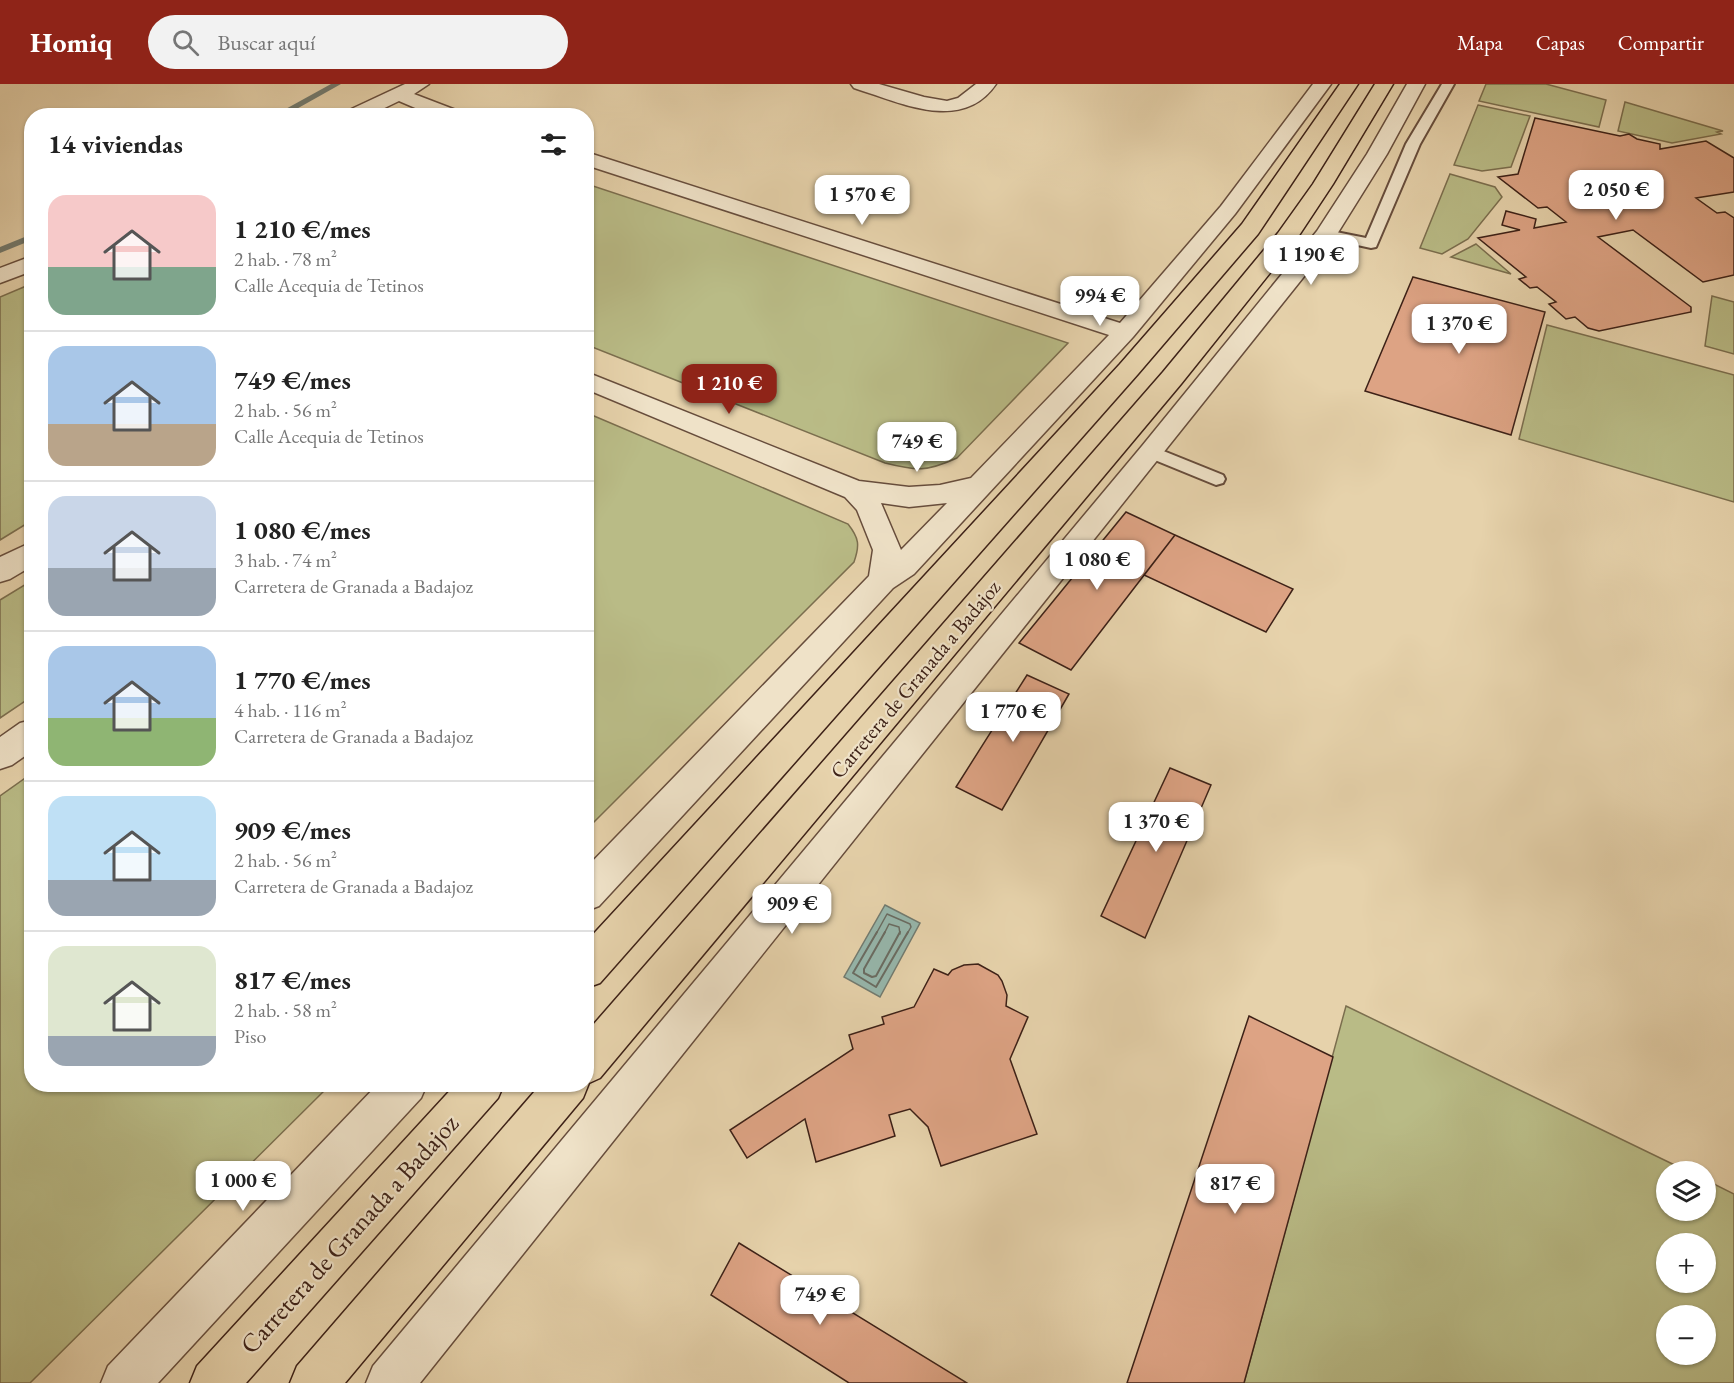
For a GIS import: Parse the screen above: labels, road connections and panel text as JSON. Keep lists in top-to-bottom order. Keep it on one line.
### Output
{"streets":{"highway":["Carretera de Granada a Badajoz"]},"page":{"header":"Homiq","search":"Buscar aquí","nav":["Mapa","Capas","Compartir"],"heading":"14 viviendas","price":["2 050 €","1 570 €","1 190 €","994 €","1 370 €","1 210 €","749 €","1 080 €","1 770 €","1 370 €","909 €","1 000 €","817 €","749 €"],"list":[{"name":"1 210 €/mes","note":"2 hab. · 78 m² · Calle Acequia de Tetinos"},{"name":"749 €/mes","note":"2 hab. · 56 m² · Calle Acequia de Tetinos"},{"name":"1 080 €/mes","note":"3 hab. · 74 m² · Carretera de Granada a Badajoz"},{"name":"1 770 €/mes","note":"4 hab. · 116 m² · Carretera de Granada a Badajoz"},{"name":"909 €/mes","note":"2 hab. · 56 m² · Carretera de Granada a Badajoz"},{"name":"817 €/mes","note":"2 hab. · 58 m² · Piso"}],"map_buttons":["+","−"]}}
